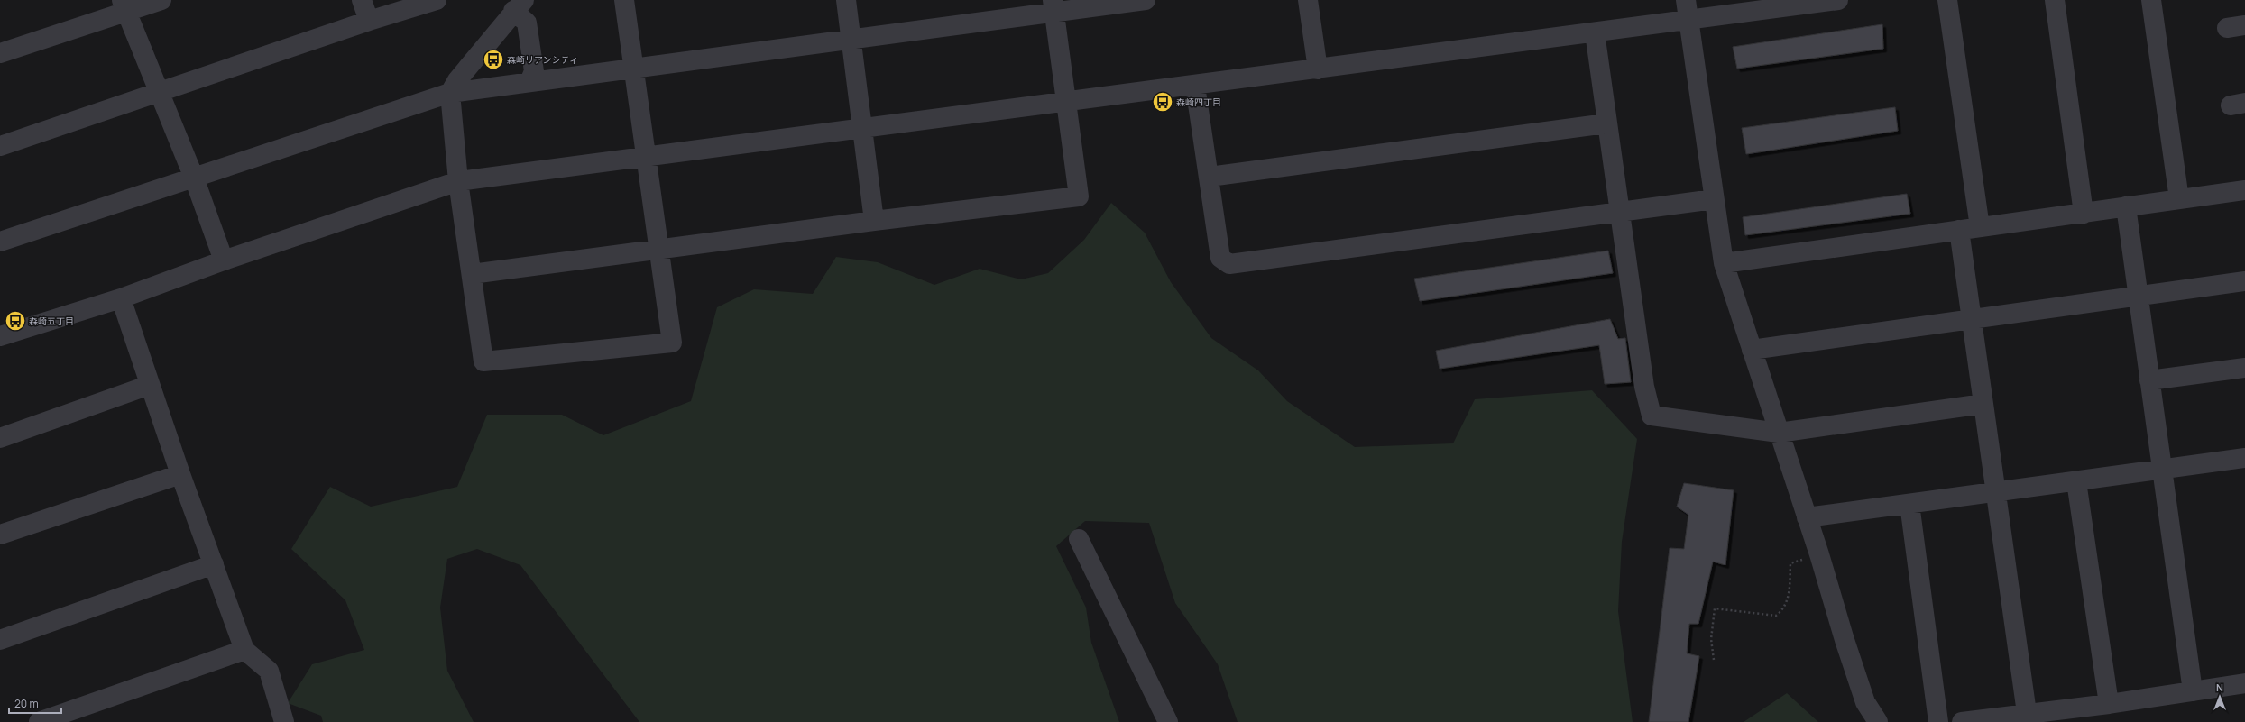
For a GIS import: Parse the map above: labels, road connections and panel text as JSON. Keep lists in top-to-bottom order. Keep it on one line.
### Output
{"places":{"bus stop":["森崎リアンシティ","森崎四丁目","森崎五丁目"]},"scale_bar":"20 m","north":"top"}
